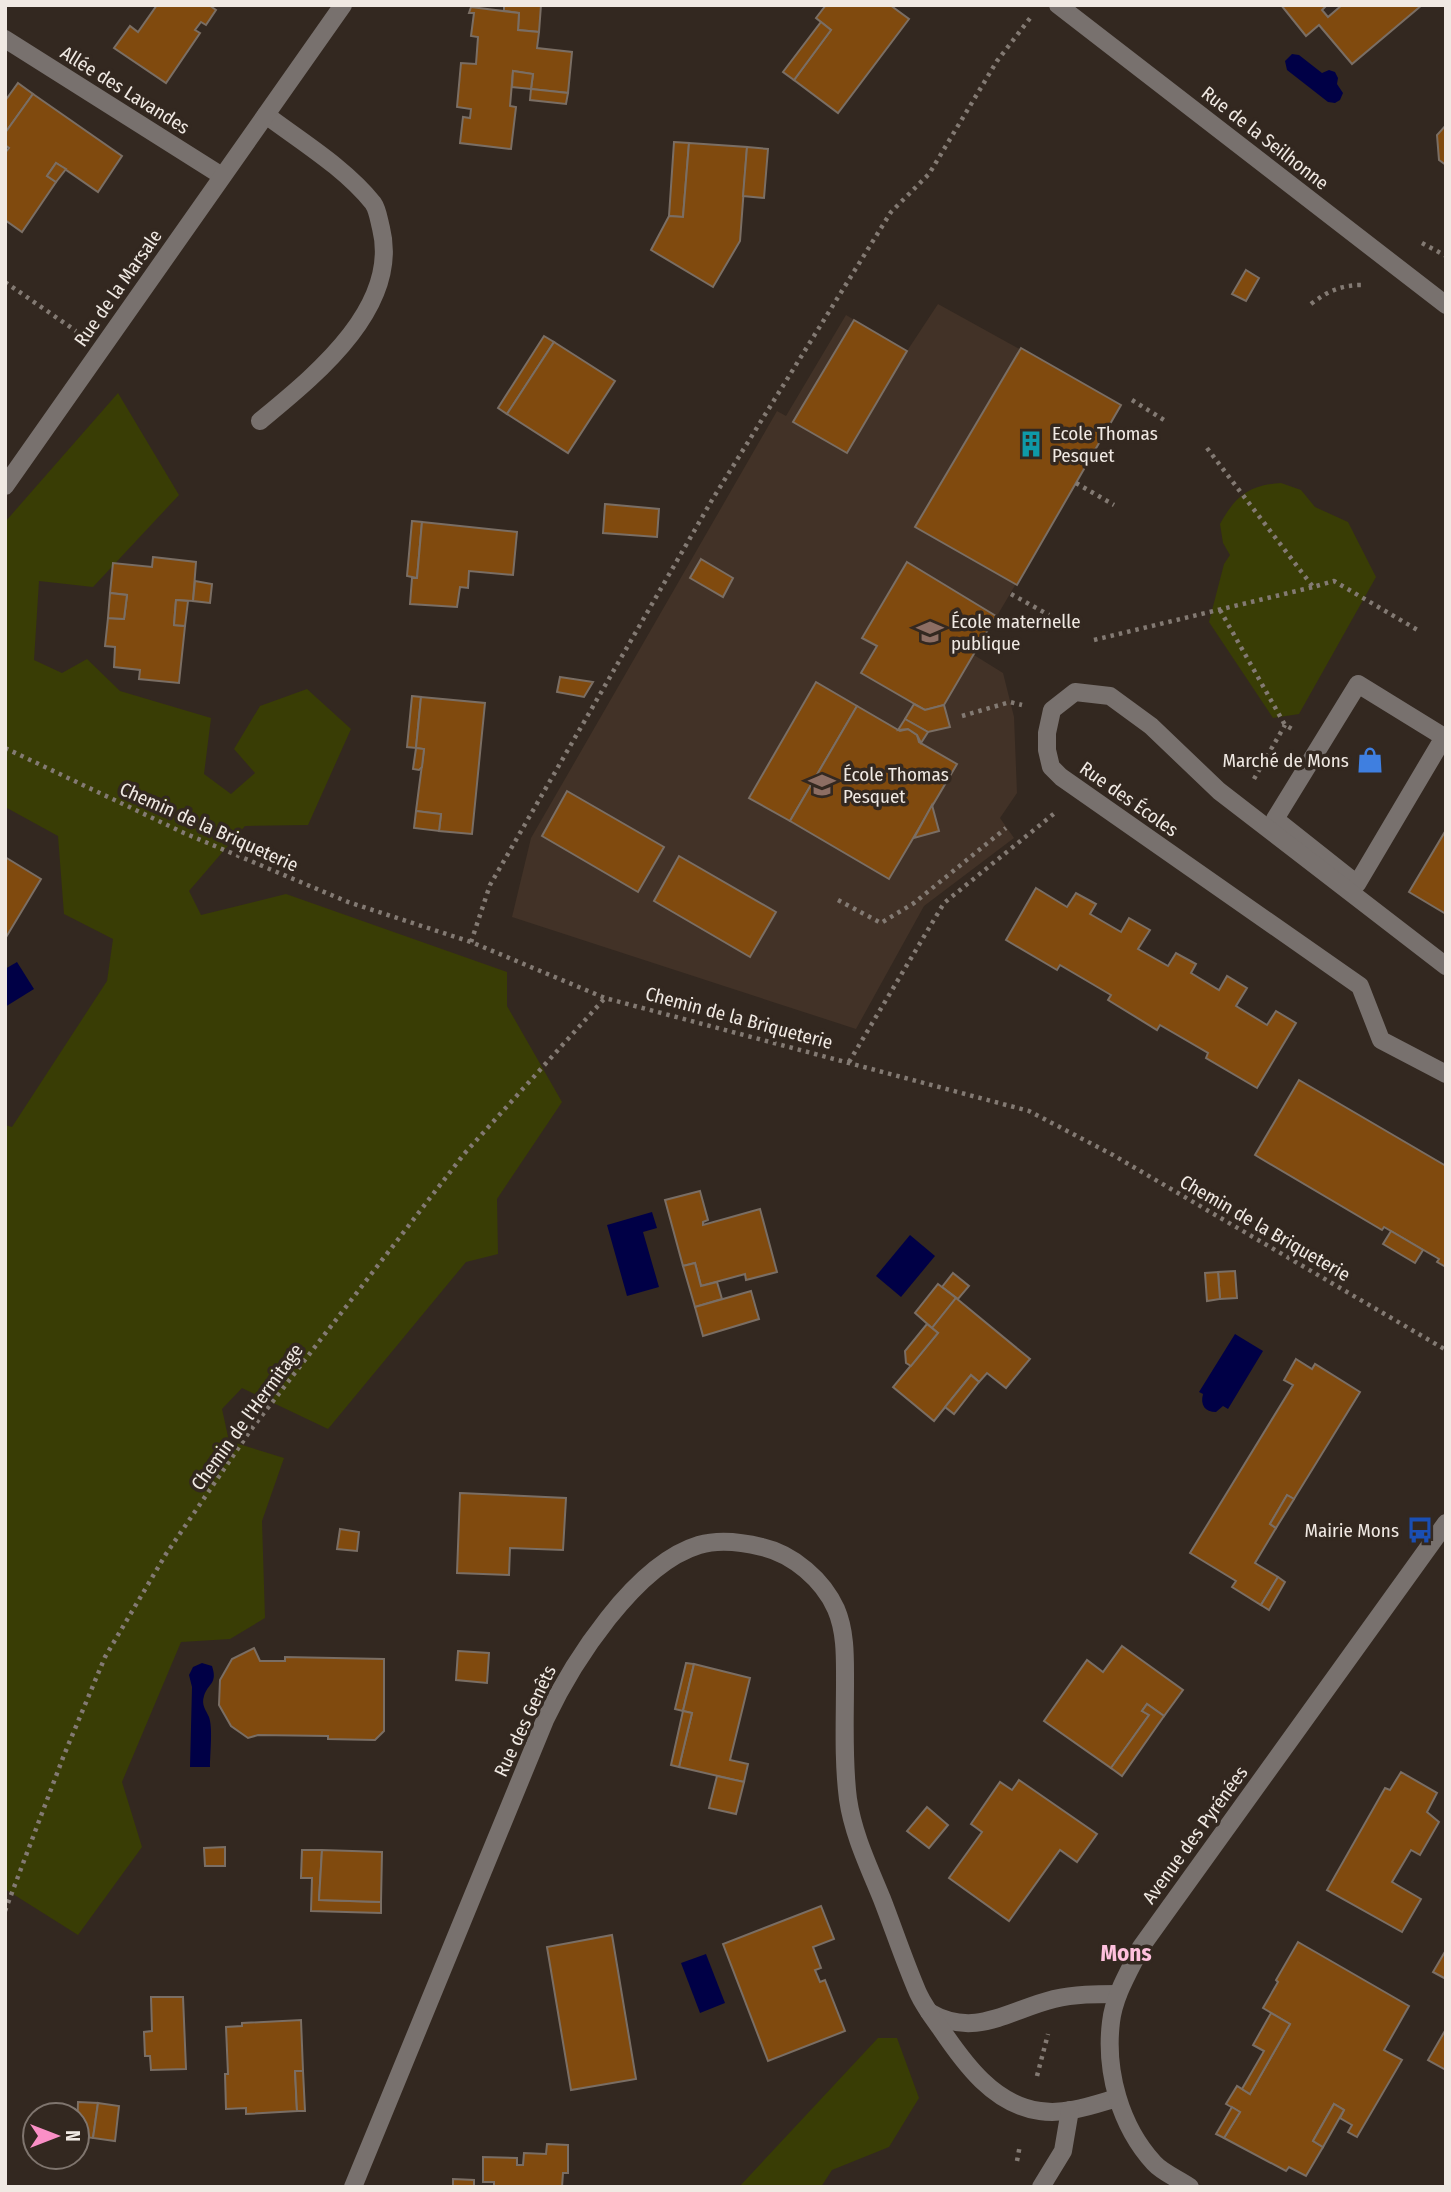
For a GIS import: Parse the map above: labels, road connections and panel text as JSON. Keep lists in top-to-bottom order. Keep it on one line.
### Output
{"streets":{"street":["Allée des Lavandes","Rue de la Seilhonne","Rue de la Marsale","Rue des Écoles","Rue des Genêts","Avenue des Pyrénées"],"path":["Chemin de la Briqueterie","Chemin de l'Hermitage"]},"crossings":[["Allée des Lavandes","Rue de la Marsale"],["Chemin de la Briqueterie","Chemin de l'Hermitage"],["Rue des Genêts","Avenue des Pyrénées"]],"districts":["Mons"],"places":{"building":["Ecole Thomas Pesquet"],"school or university":["École maternelle publique","École Thomas Pesquet"],"shop":["Marché de Mons"],"bus stop":["Mairie Mons"]},"north":"right"}
